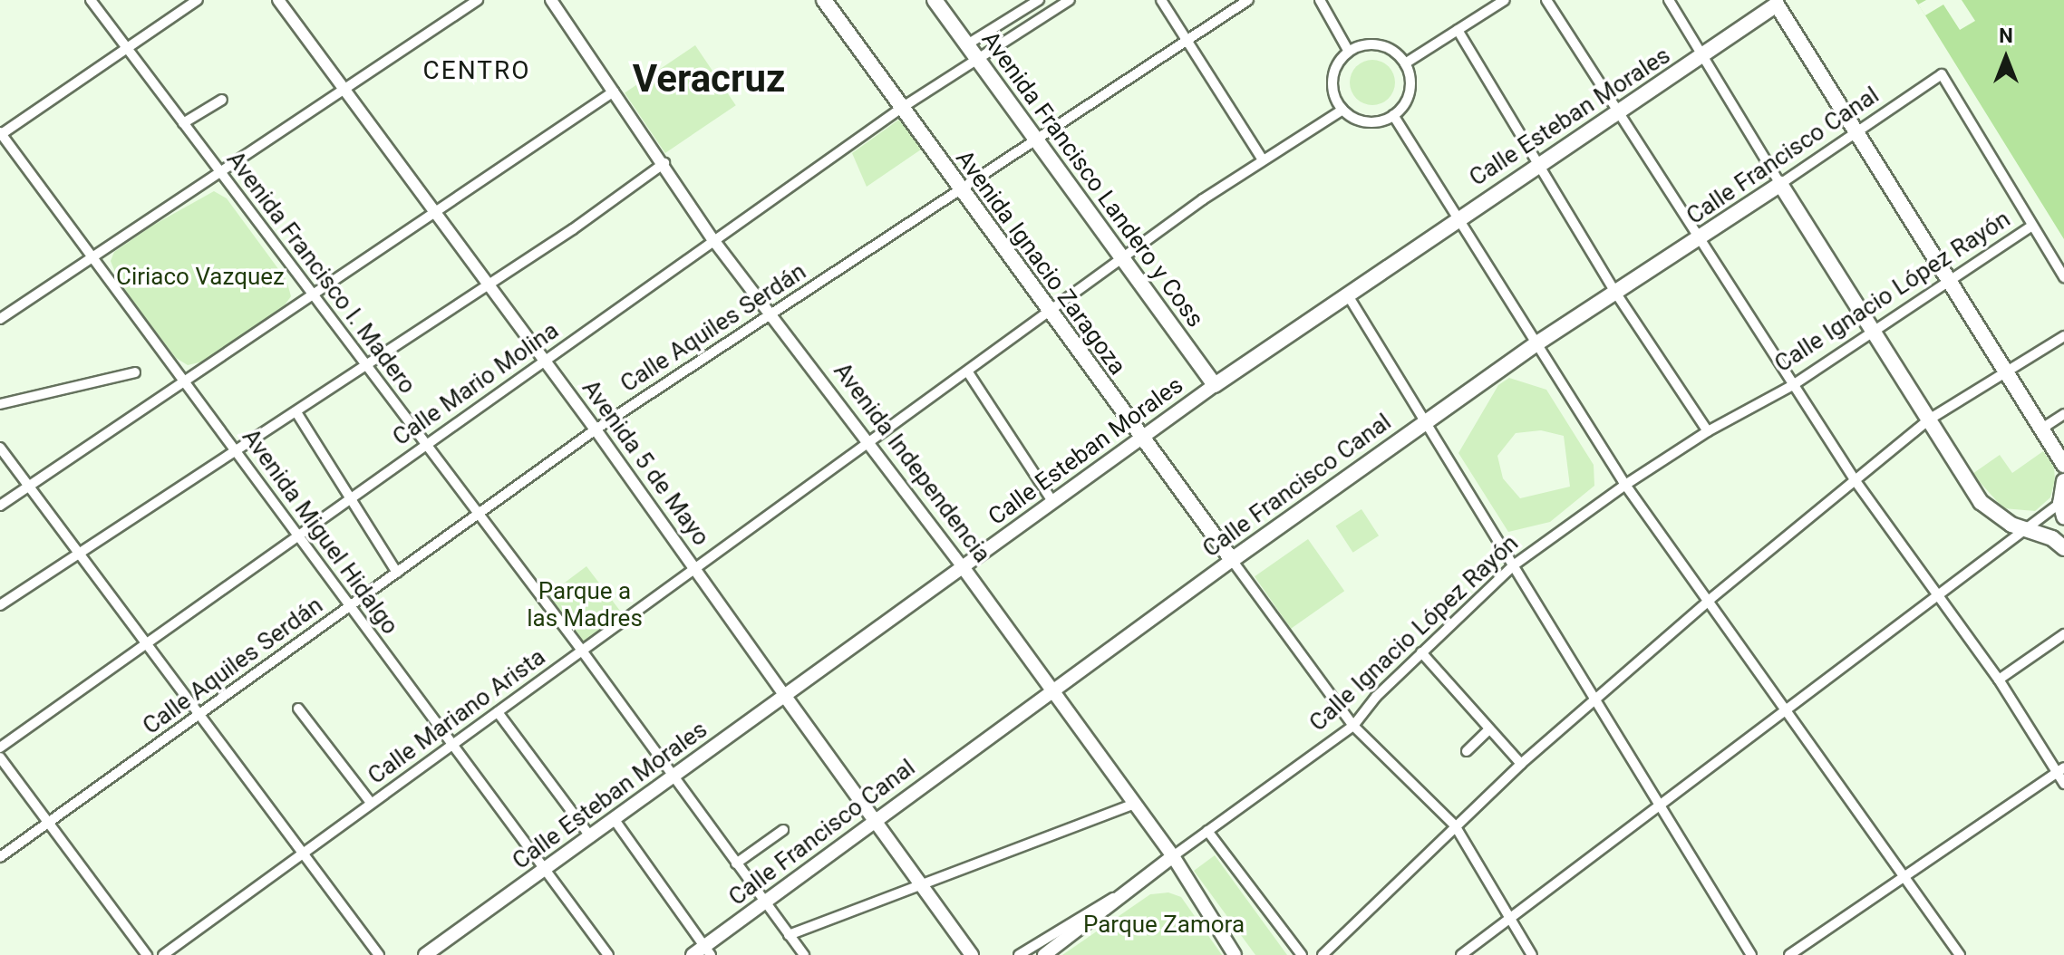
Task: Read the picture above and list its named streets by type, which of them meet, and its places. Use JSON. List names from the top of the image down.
{
  "streets": {
    "main road": [
      "Calle Esteban Morales",
      "Calle Francisco Canal",
      "Avenida Francisco Landero y Coss",
      "Avenida Ignacio Zaragoza",
      "Calle Ignacio López Rayón",
      "Avenida 5 de Mayo",
      "Avenida Independencia"
    ],
    "street": [
      "Avenida Francisco I. Madero",
      "Calle Aquiles Serdán",
      "Calle Mario Molina",
      "Avenida Miguel Hidalgo",
      "Calle Mariano Arista"
    ]
  },
  "crossings": [
    ["Calle Esteban Morales", "Avenida Francisco Landero y Coss"],
    ["Calle Esteban Morales", "Avenida Ignacio Zaragoza"],
    ["Calle Esteban Morales", "Avenida Francisco I. Madero"],
    ["Calle Esteban Morales", "Avenida 5 de Mayo"],
    ["Calle Esteban Morales", "Avenida Independencia"],
    ["Calle Esteban Morales", "Avenida Miguel Hidalgo"],
    ["Calle Francisco Canal", "Avenida Ignacio Zaragoza"],
    ["Calle Francisco Canal", "Avenida Francisco I. Madero"],
    ["Calle Francisco Canal", "Calle Ignacio López Rayón"],
    ["Calle Francisco Canal", "Avenida 5 de Mayo"],
    ["Calle Francisco Canal", "Avenida Independencia"],
    ["Avenida Francisco Landero y Coss", "Calle Aquiles Serdán"],
    ["Avenida Francisco Landero y Coss", "Calle Mario Molina"],
    ["Avenida Francisco Landero y Coss", "Calle Mariano Arista"],
    ["Avenida Ignacio Zaragoza", "Calle Ignacio López Rayón"],
    ["Avenida Ignacio Zaragoza", "Calle Aquiles Serdán"],
    ["Avenida Ignacio Zaragoza", "Calle Mario Molina"],
    ["Avenida Ignacio Zaragoza", "Calle Mariano Arista"],
    ["Avenida Francisco I. Madero", "Calle Aquiles Serdán"],
    ["Avenida Francisco I. Madero", "Calle Mario Molina"],
    ["Avenida Francisco I. Madero", "Calle Mariano Arista"],
    ["Calle Ignacio López Rayón", "Avenida Independencia"],
    ["Calle Aquiles Serdán", "Avenida 5 de Mayo"],
    ["Calle Aquiles Serdán", "Avenida Independencia"],
    ["Calle Aquiles Serdán", "Avenida Miguel Hidalgo"],
    ["Calle Mario Molina", "Avenida 5 de Mayo"],
    ["Calle Mario Molina", "Avenida Independencia"],
    ["Calle Mario Molina", "Avenida Miguel Hidalgo"],
    ["Avenida 5 de Mayo", "Calle Mariano Arista"],
    ["Avenida Independencia", "Calle Mariano Arista"],
    ["Avenida Miguel Hidalgo", "Calle Mariano Arista"]
  ],
  "districts": ["CENTRO", "Veracruz"],
  "parks": ["Ciriaco Vazquez", "Parque a las Madres", "Parque Zamora"],
  "north": "top"
}
